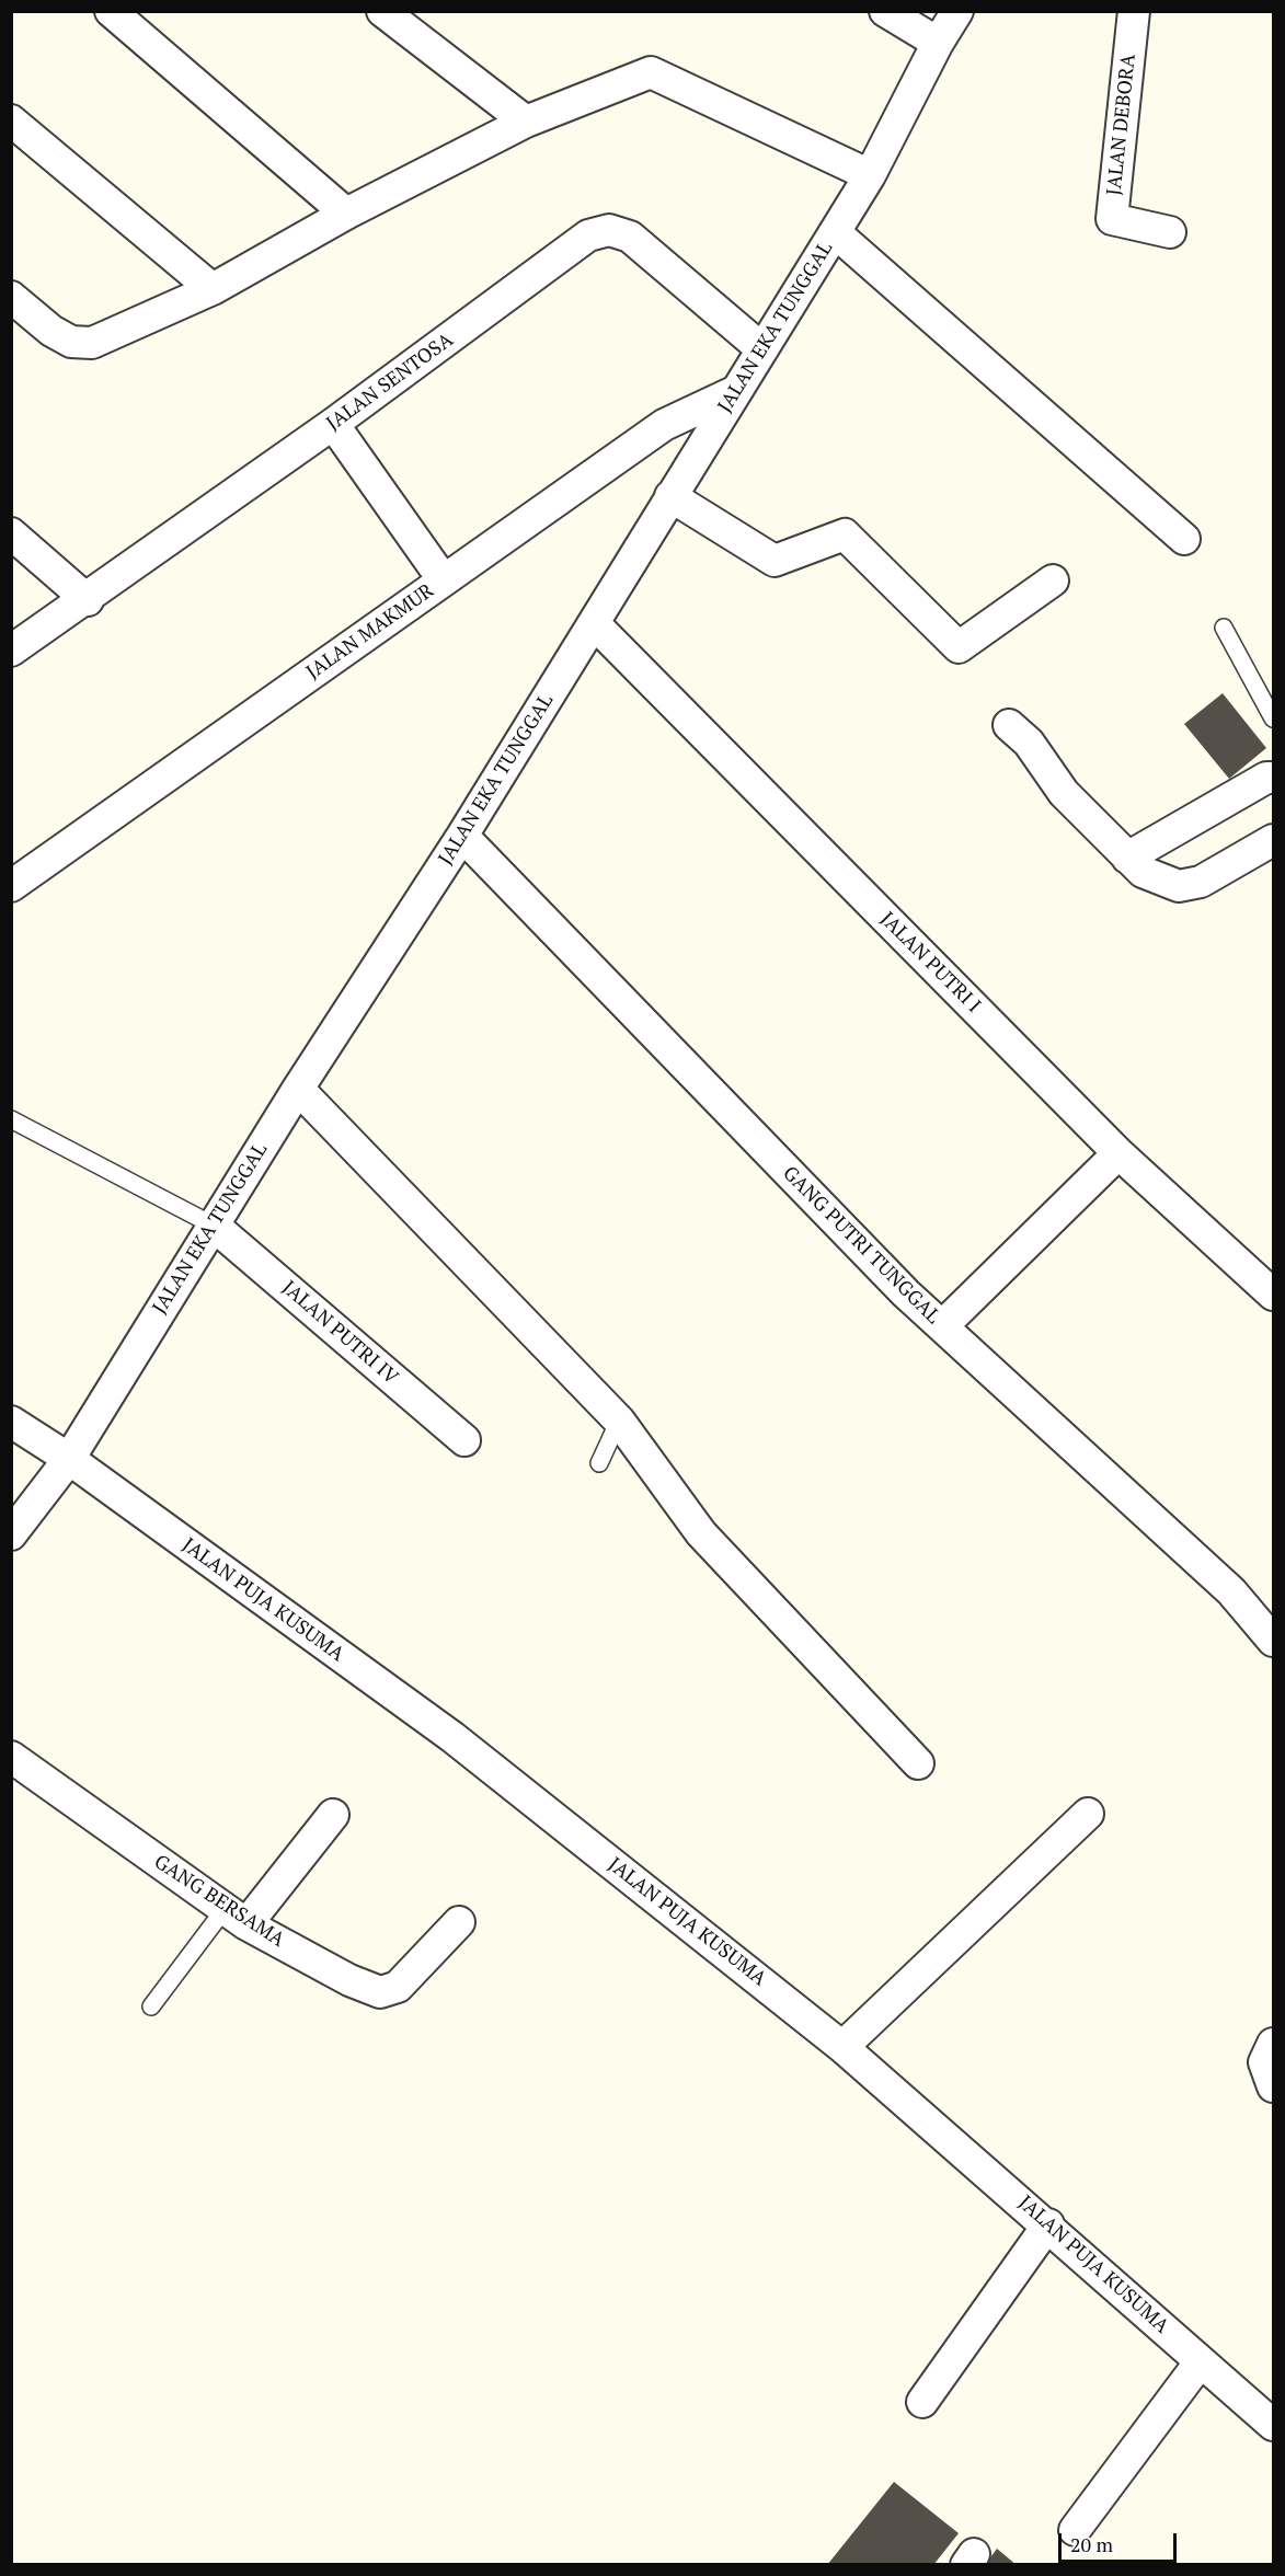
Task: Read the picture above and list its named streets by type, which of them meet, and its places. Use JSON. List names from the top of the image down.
{
  "streets": {
    "street": [
      "JALAN DEBORA",
      "JALAN EKA TUNGGAL",
      "JALAN SENTOSA",
      "JALAN MAKMUR",
      "JALAN PUTRI I",
      "GANG PUTRI TUNGGAL",
      "JALAN PUTRI IV",
      "JALAN PUJA KUSUMA",
      "GANG BERSAMA"
    ]
  },
  "crossings": [
    ["JALAN EKA TUNGGAL", "JALAN SENTOSA"],
    ["JALAN EKA TUNGGAL", "JALAN MAKMUR"],
    ["JALAN EKA TUNGGAL", "JALAN PUTRI I"],
    ["JALAN EKA TUNGGAL", "GANG PUTRI TUNGGAL"],
    ["JALAN EKA TUNGGAL", "JALAN PUTRI IV"],
    ["JALAN EKA TUNGGAL", "JALAN PUJA KUSUMA"]
  ],
  "scale_bar": "20 m"
}
